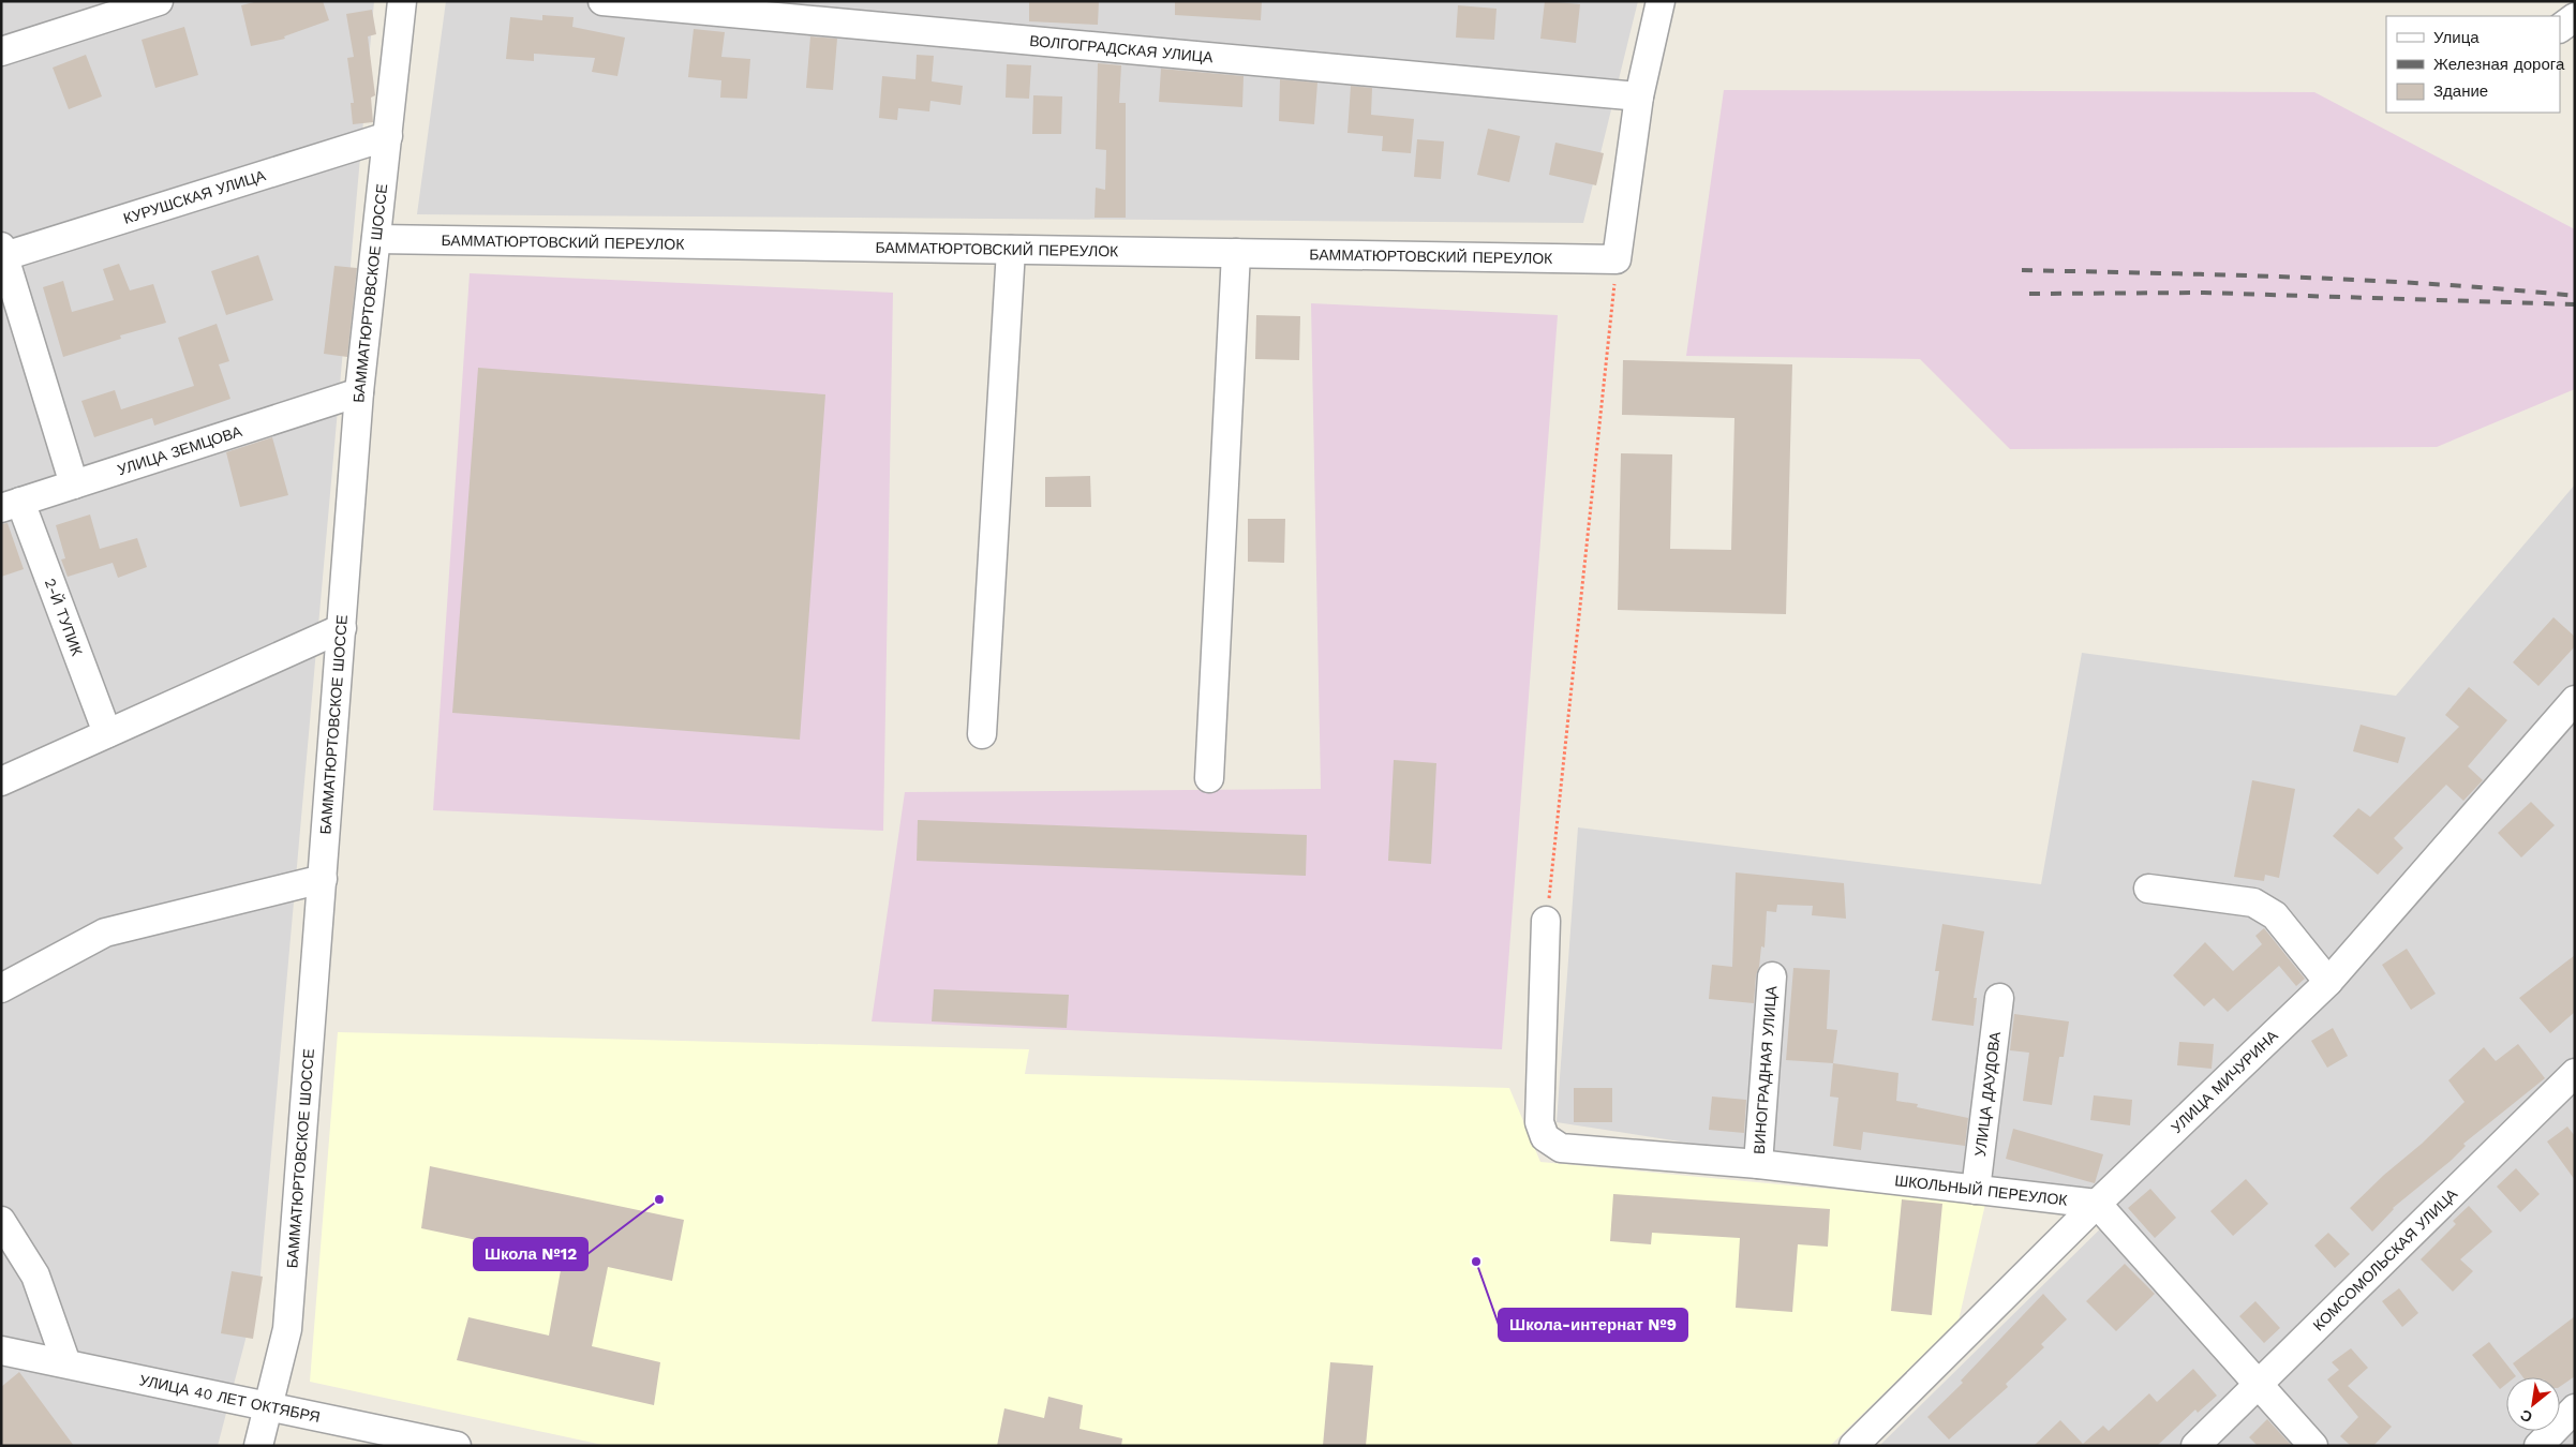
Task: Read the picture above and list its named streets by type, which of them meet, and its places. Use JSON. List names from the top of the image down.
{
  "streets": {
    "street": [
      "ВОЛГОГРАДСКАЯ УЛИЦА",
      "КУРУШСКАЯ УЛИЦА",
      "БАММАТЮРТОВСКИЙ ПЕРЕУЛОК",
      "БАММАТЮРТОВСКОЕ ШОССЕ",
      "УЛИЦА ЗЕМЦОВА",
      "2-Й ТУПИК",
      "ВИНОГРАДНАЯ УЛИЦА",
      "УЛИЦА МИЧУРИНА",
      "УЛИЦА ДАУДОВА",
      "ШКОЛЬНЫЙ ПЕРЕУЛОК",
      "КОМСОМОЛЬСКАЯ УЛИЦА",
      "УЛИЦА 40 ЛЕТ ОКТЯБРЯ"
    ]
  },
  "crossings": [
    ["КУРУШСКАЯ УЛИЦА", "БАММАТЮРТОВСКОЕ ШОССЕ"],
    ["БАММАТЮРТОВСКИЙ ПЕРЕУЛОК", "БАММАТЮРТОВСКОЕ ШОССЕ"],
    ["БАММАТЮРТОВСКОЕ ШОССЕ", "УЛИЦА ЗЕМЦОВА"],
    ["БАММАТЮРТОВСКОЕ ШОССЕ", "УЛИЦА 40 ЛЕТ ОКТЯБРЯ"],
    ["УЛИЦА ЗЕМЦОВА", "2-Й ТУПИК"],
    ["ВИНОГРАДНАЯ УЛИЦА", "ШКОЛЬНЫЙ ПЕРЕУЛОК"],
    ["УЛИЦА МИЧУРИНА", "ШКОЛЬНЫЙ ПЕРЕУЛОК"],
    ["УЛИЦА ДАУДОВА", "ШКОЛЬНЫЙ ПЕРЕУЛОК"]
  ],
  "places": ["Школа №12", "Школа-интернат №9"],
  "legend": ["Улица", "Железная дорога", "Здание"],
  "north": "bottom left"
}
